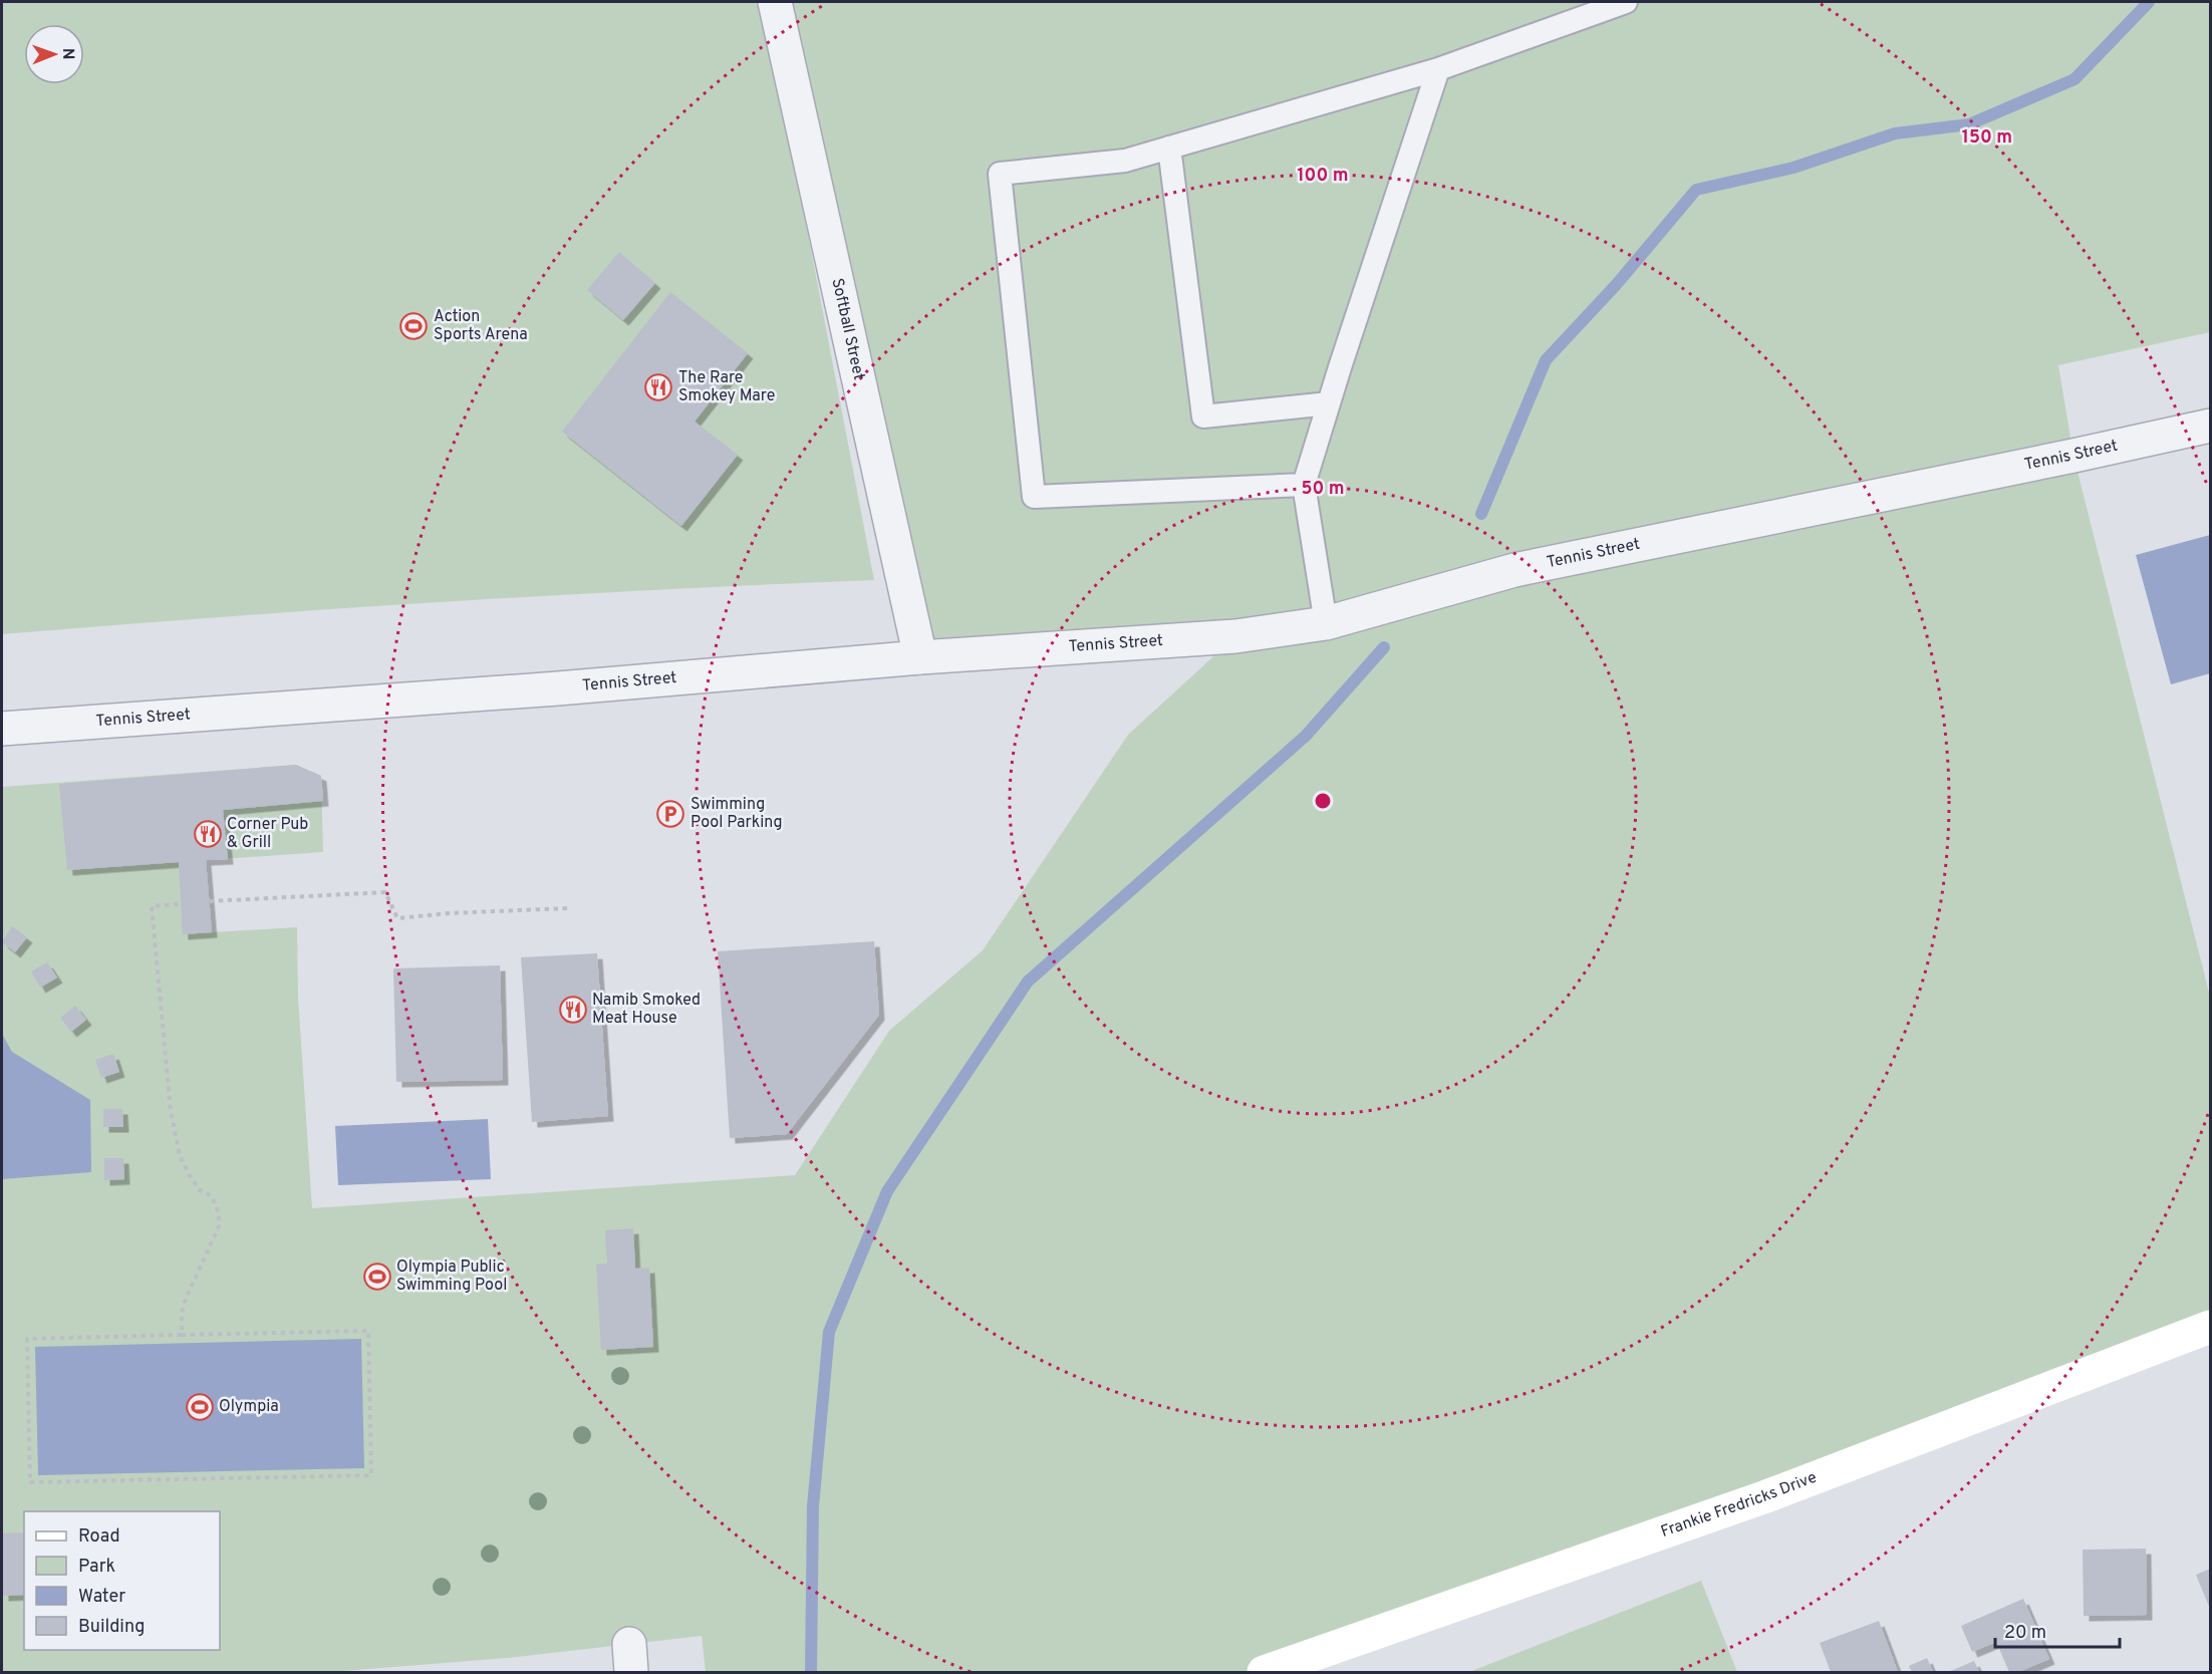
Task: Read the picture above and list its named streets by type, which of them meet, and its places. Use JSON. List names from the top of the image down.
{
  "streets": {
    "street": ["Softball Street", "Tennis Street", "Frankie Fredricks Drive"]
  },
  "crossings": [
    ["Softball Street", "Tennis Street"]
  ],
  "places": {
    "sports": ["Action Sports Arena", "Olympia Public Swimming Pool", "Olympia"],
    "restaurant": ["The Rare Smokey Mare", "Corner Pub & Grill", "Namib Smoked Meat House"],
    "parking": ["Swimming Pool Parking"]
  },
  "legend": [
    "Road",
    "Park",
    "Water",
    "Building"
  ],
  "scale_bar": "20 m",
  "north": "right",
  "rings": ["150 m", "100 m", "50 m"]
}
